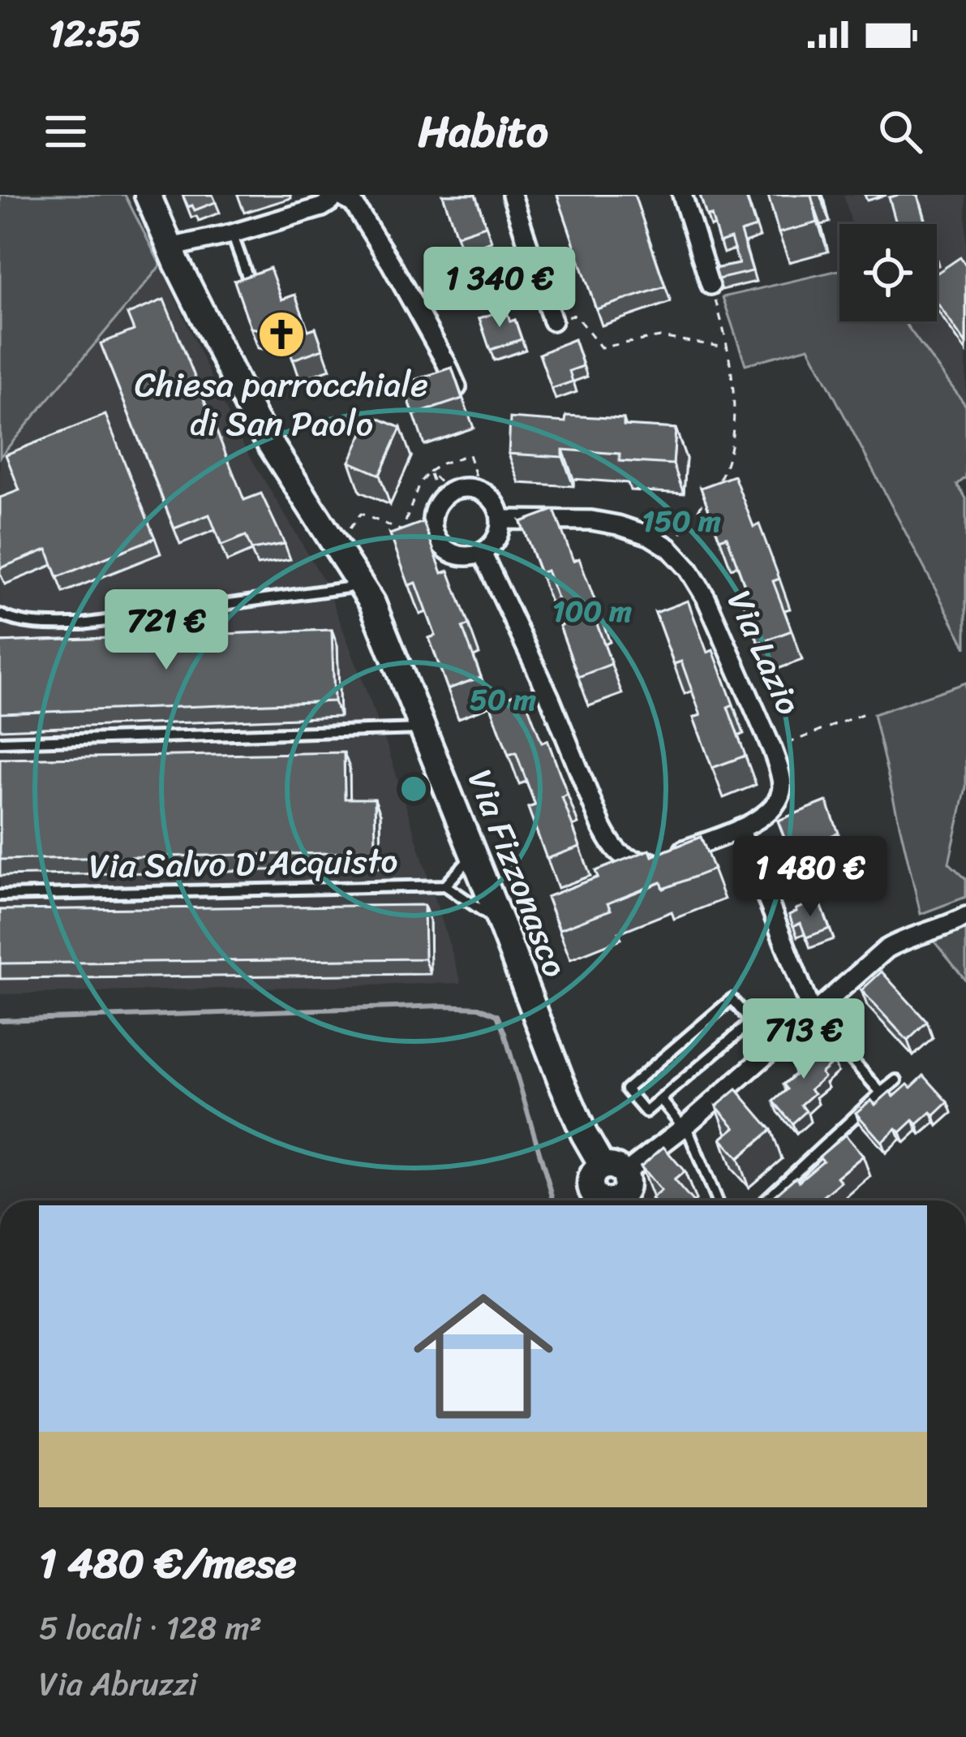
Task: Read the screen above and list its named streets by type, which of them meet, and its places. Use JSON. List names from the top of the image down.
{
  "streets": {
    "main road": ["Via Fizzonasco"],
    "street": ["Via Lazio"],
    "lane": ["Via Salvo D'Acquisto"]
  },
  "crossings": [
    ["Via Salvo D'Acquisto", "Via Fizzonasco"]
  ],
  "places": {
    "church": ["Chiesa parrocchiale di San Paolo"]
  },
  "page": {
    "status": "12:55",
    "header": "Habito",
    "price": [
      "1 340 €",
      "721 €",
      "1 480 €",
      "713 €"
    ],
    "list": [
      {
        "name": "1 480 €/mese",
        "note": "5 locali · 128 m² · Via Abruzzi"
      }
    ]
  },
  "rings": ["150 m", "100 m", "50 m"]
}
